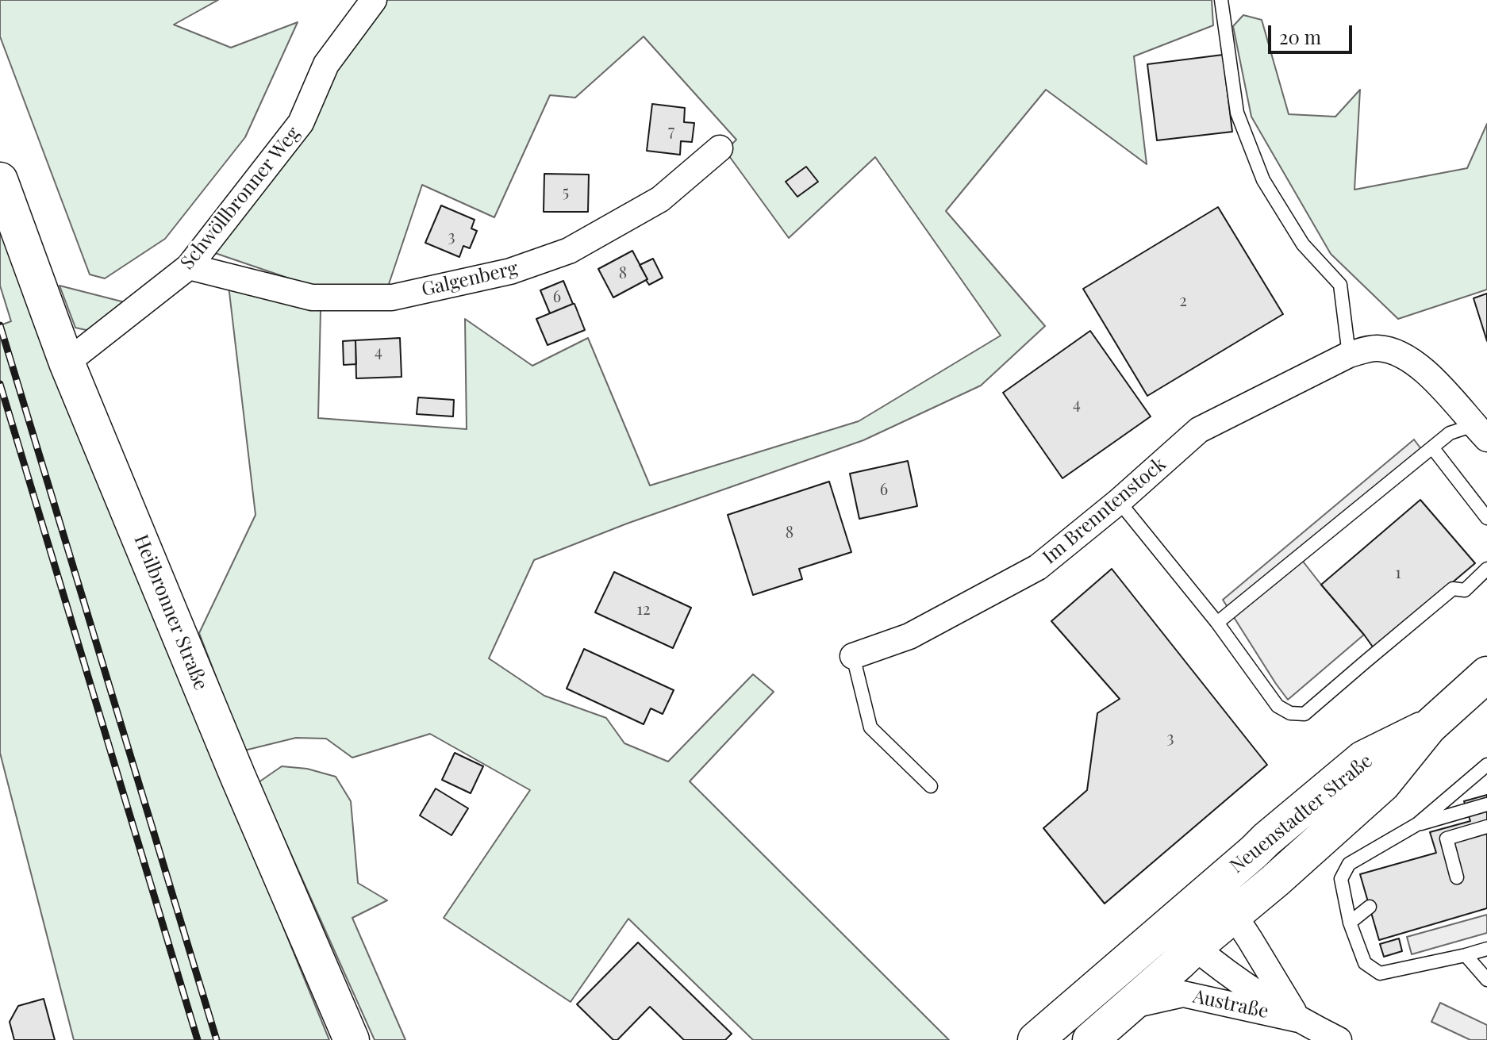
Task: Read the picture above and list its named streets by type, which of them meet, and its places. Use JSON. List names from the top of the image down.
{
  "streets": {
    "main road": ["Heilbronner Straße", "Neuenstadter Straße"],
    "street": [
      "Schwöllbronner Weg",
      "Galgenberg",
      "Im Brenntenstock",
      "Austraße"
    ]
  },
  "crossings": [
    ["Schwöllbronner Weg", "Galgenberg"],
    ["Schwöllbronner Weg", "Heilbronner Straße"],
    ["Neuenstadter Straße", "Austraße"]
  ],
  "house_numbers": [
    "7",
    "5",
    "3",
    "8",
    "6",
    "2",
    "4",
    "4",
    "6",
    "8",
    "1",
    "12",
    "3"
  ],
  "scale_bar": "20 m"
}
